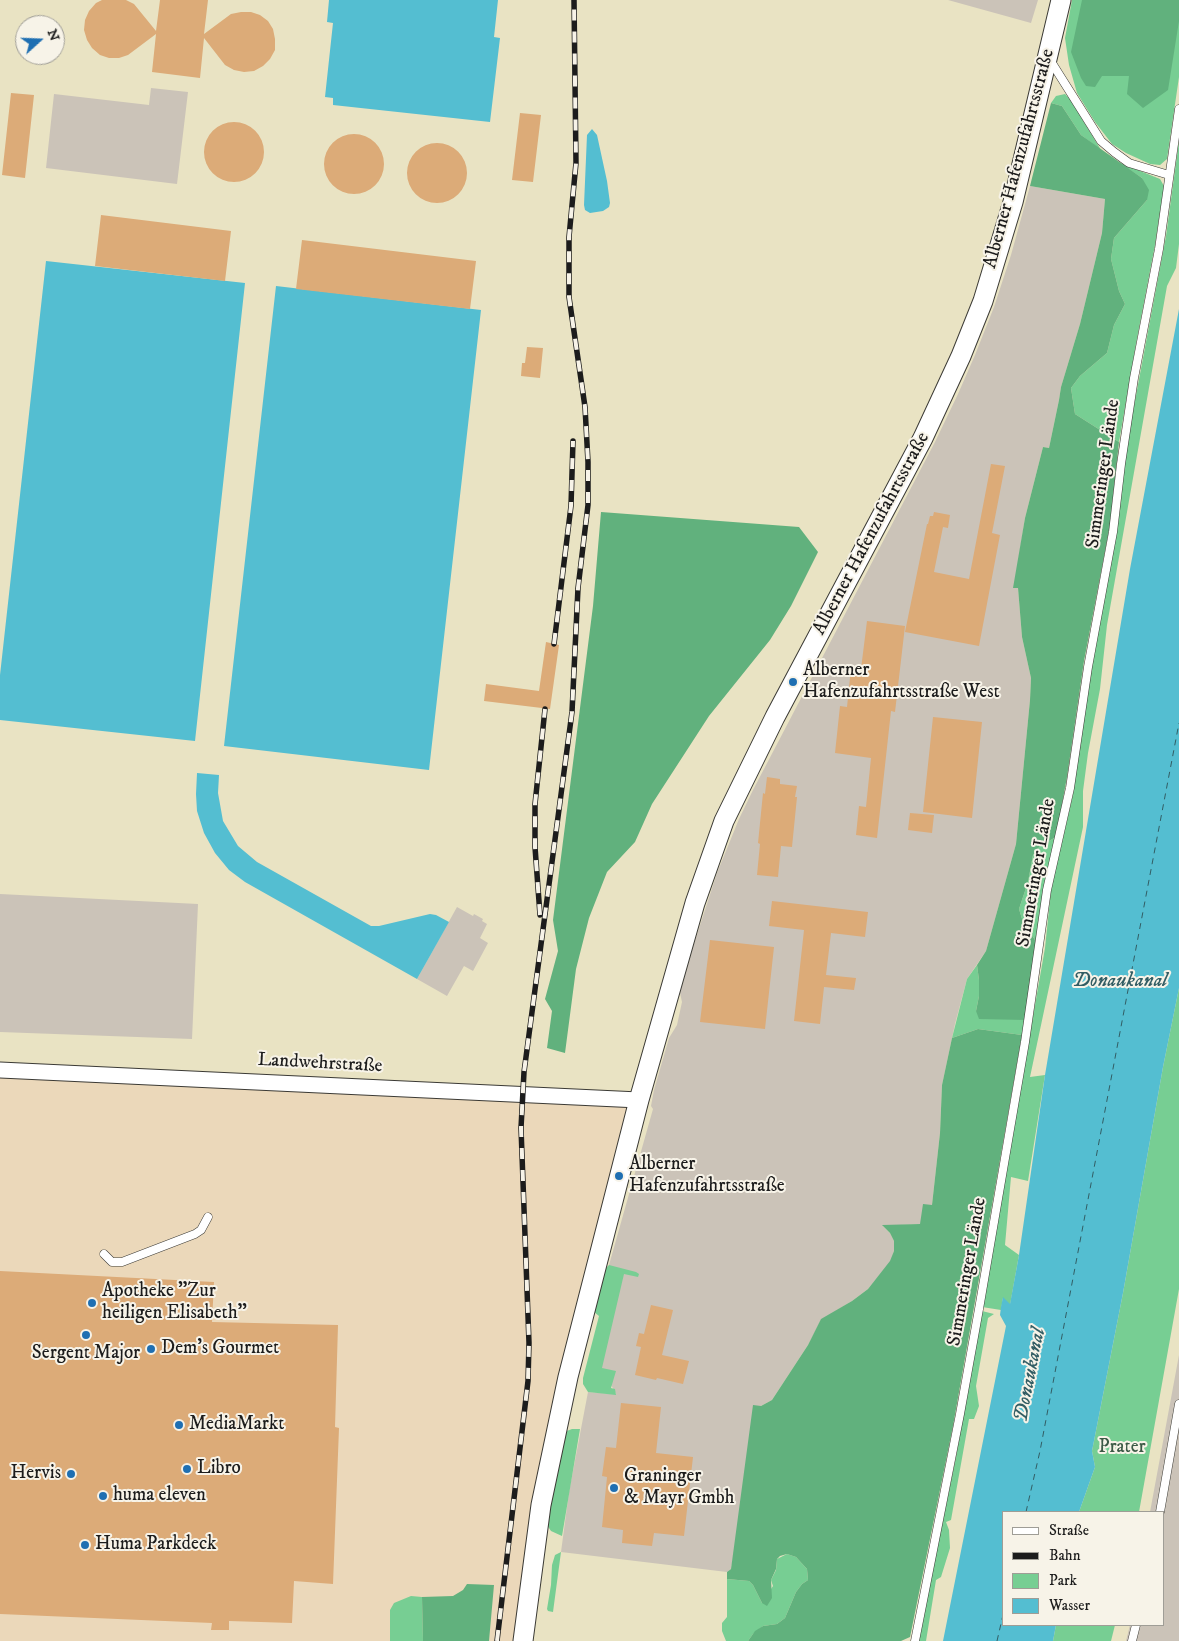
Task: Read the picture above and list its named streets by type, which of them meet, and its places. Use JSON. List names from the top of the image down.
{
  "streets": {
    "street": ["Alberner Hafenzufahrtsstraße", "Landwehrstraße"],
    "lane": ["Simmeringer Lände"]
  },
  "crossings": [
    ["Alberner Hafenzufahrtsstraße", "Landwehrstraße"]
  ],
  "water": ["Donaukanal"],
  "parks": ["Prater"],
  "places": [
    "Alberner Hafenzufahrtsstraße West",
    "Alberner Hafenzufahrtsstraße",
    "Apotheke \"Zur heiligen Elisabeth\"",
    "Sergent Major",
    "Dem's Gourmet",
    "MediaMarkt",
    "Libro",
    "Hervis",
    "Graninger & Mayr Gmbh",
    "huma eleven",
    "Huma Parkdeck"
  ],
  "legend": [
    "Straße",
    "Bahn",
    "Park",
    "Wasser"
  ],
  "north": "right"
}
